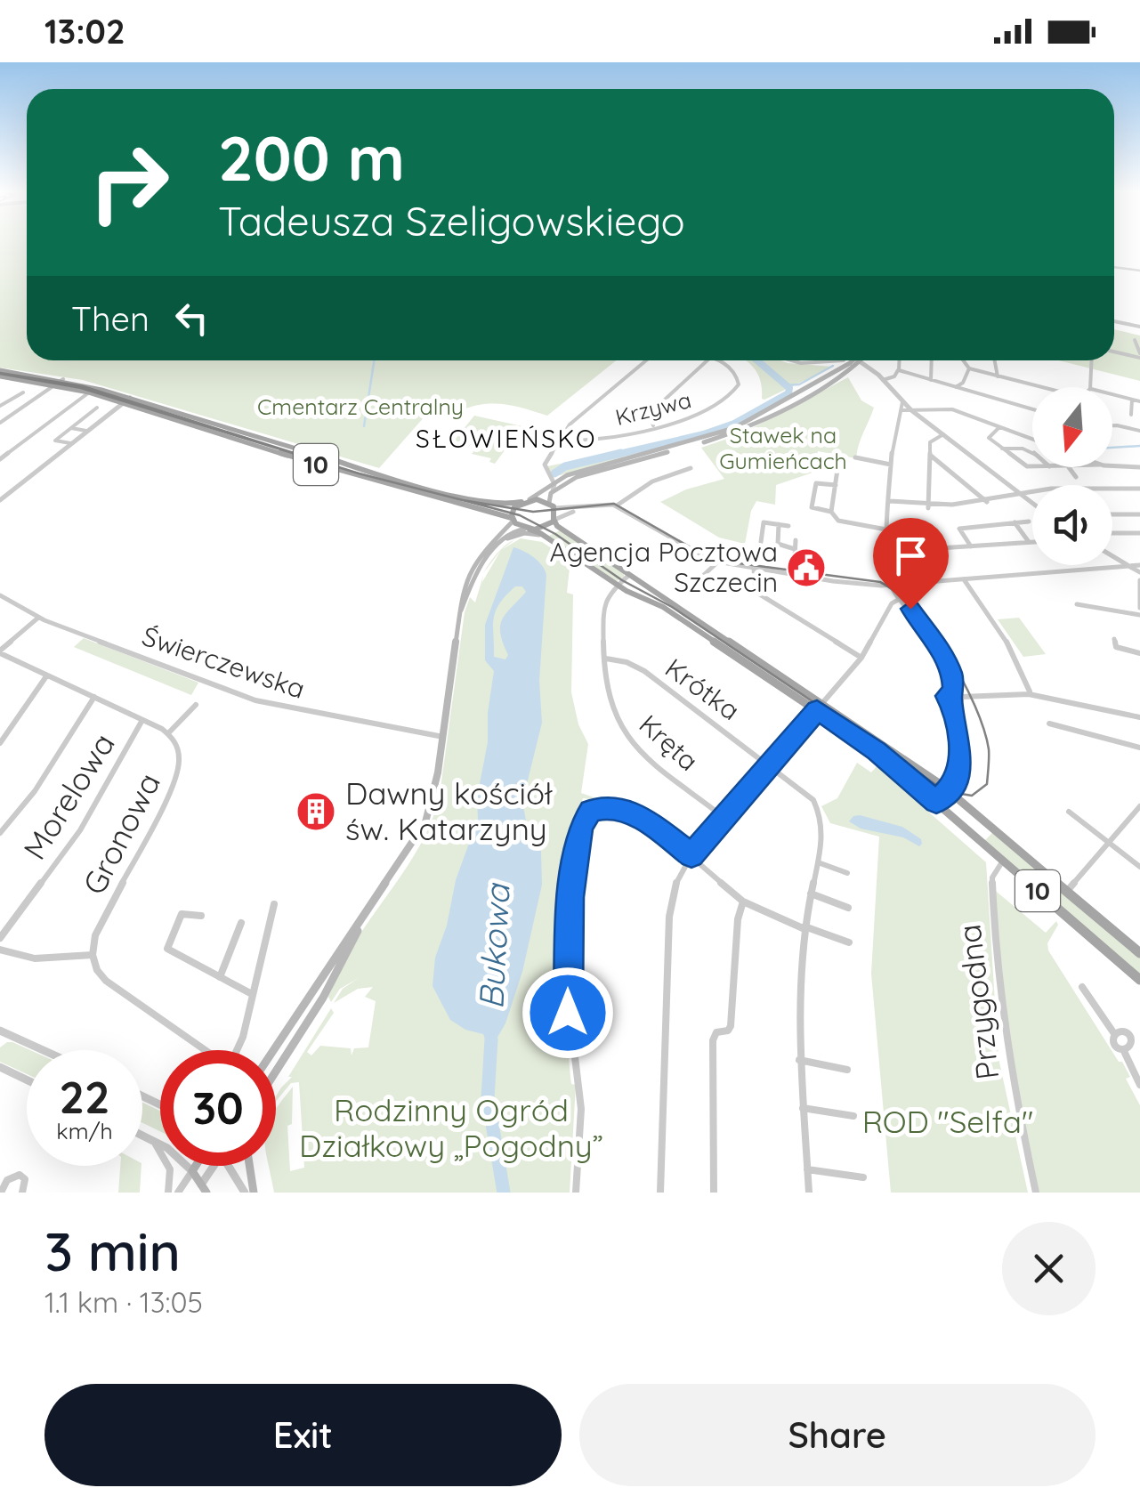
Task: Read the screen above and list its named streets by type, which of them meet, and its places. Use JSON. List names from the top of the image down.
{
  "streets": {
    "main road": ["10"],
    "street": [
      "Krzywa",
      "Świerczewska",
      "Krótka",
      "Kręta",
      "Morelowa",
      "Gronowa",
      "Przygodna"
    ]
  },
  "crossings": [
    ["10", "Kręta"],
    ["10", "Przygodna"],
    ["Krótka", "Kręta"]
  ],
  "districts": ["SŁOWIEŃSKO"],
  "water": ["Bukowa"],
  "parks": [
    "Cmentarz Centralny",
    "Stawek na Gumieńcach",
    "Rodzinny Ogród Działkowy „Pogodny”",
    "ROD \"Selfa\""
  ],
  "places": {
    "public building": ["Agencja Pocztowa Szczecin"],
    "building": ["Dawny kościół św. Katarzyny"]
  },
  "north": "bottom",
  "page": {
    "status": "13:02",
    "turn": ["200 m", "Tadeusza Szeligowskiego"],
    "then": "Then",
    "speed": "22 km/h",
    "limit": "30",
    "heading": ["3 min", "1.1 km · 13:05"],
    "buttons": ["Exit", "Share"]
  }
}
